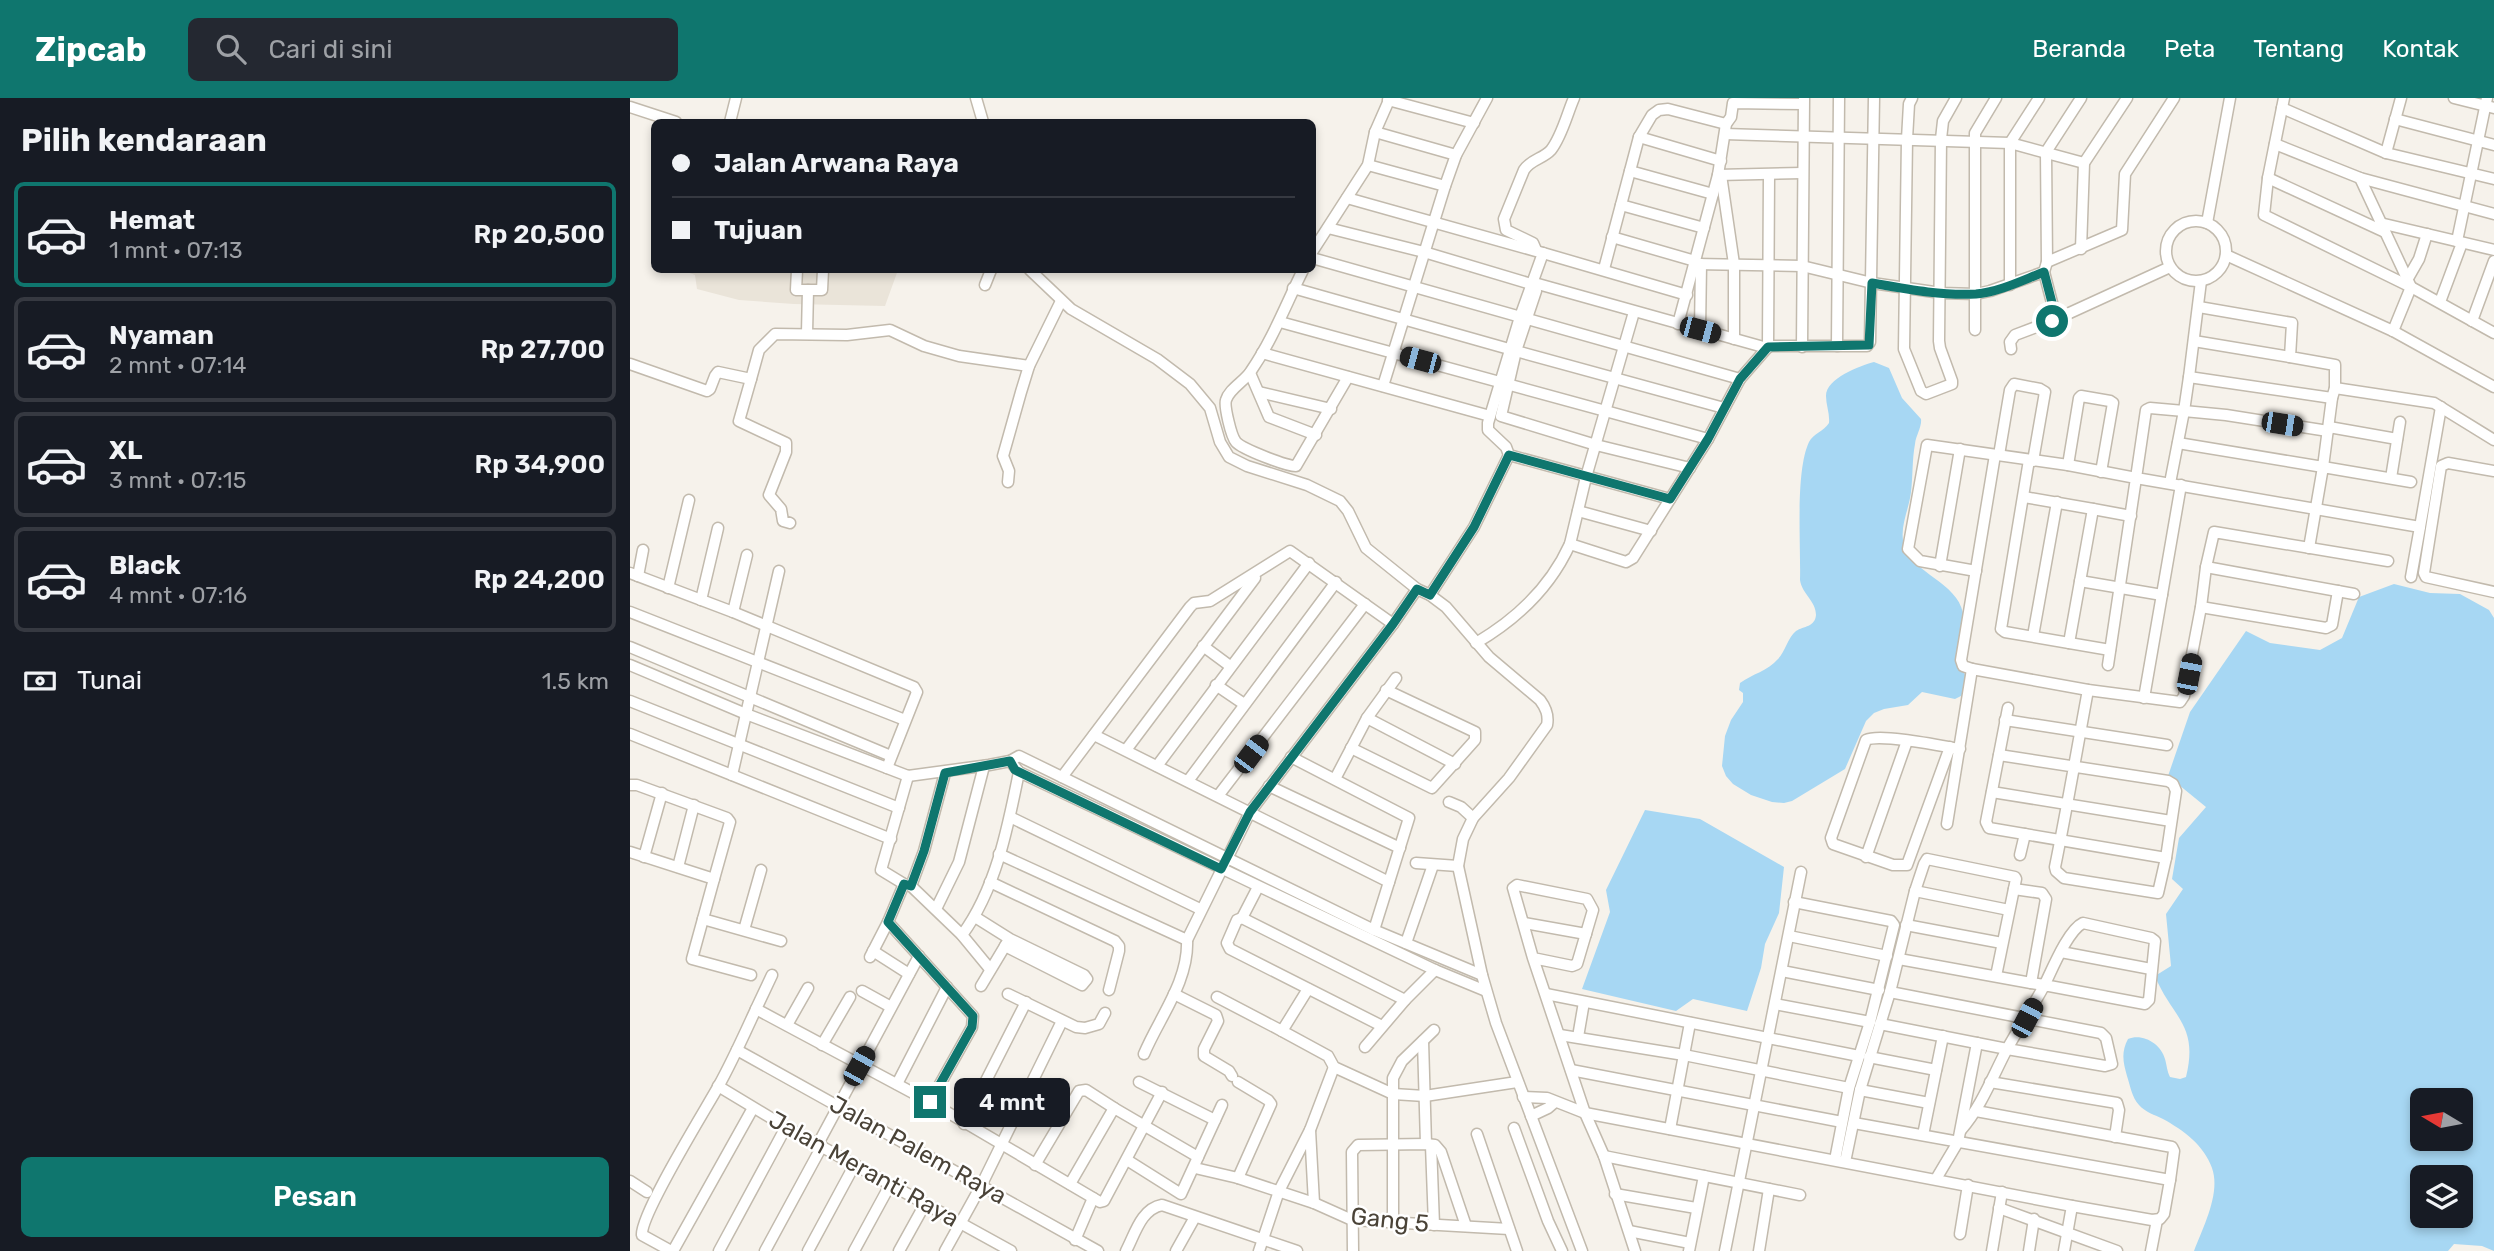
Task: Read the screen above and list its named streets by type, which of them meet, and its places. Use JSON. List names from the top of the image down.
{
  "streets": {
    "street": ["Jalan Palem Raya", "Jalan Meranti Raya", "Gang 5"]
  },
  "north": "left",
  "page": {
    "header": "Zipcab",
    "search": "Cari di sini",
    "nav": [
      "Beranda",
      "Peta",
      "Tentang",
      "Kontak"
    ],
    "heading": "Pilih kendaraan",
    "banner": ["Jalan Arwana Raya", "Tujuan"],
    "list": [
      {
        "name": "Hemat",
        "note": "1 mnt · 07:13",
        "value": "Rp 20,500"
      },
      {
        "name": "Nyaman",
        "note": "2 mnt · 07:14",
        "value": "Rp 27,700"
      },
      {
        "name": "XL",
        "note": "3 mnt · 07:15",
        "value": "Rp 34,900"
      },
      {
        "name": "Black",
        "note": "4 mnt · 07:16",
        "value": "Rp 24,200"
      }
    ],
    "pay": ["Tunai", "1.5 km"],
    "bubble": "4 mnt",
    "buttons": "Pesan"
  }
}
